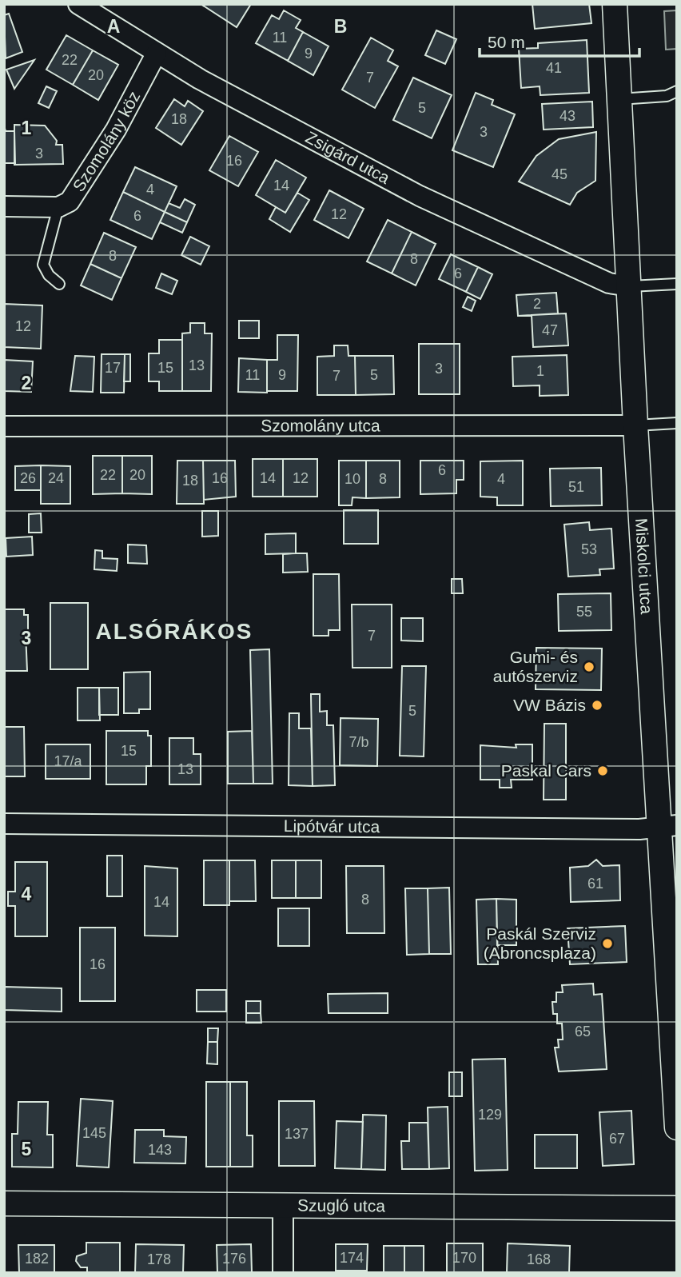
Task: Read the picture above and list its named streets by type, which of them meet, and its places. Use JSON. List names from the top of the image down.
{
  "streets": {
    "street": [
      "Szomolány köz",
      "Zsigárd utca",
      "Szomolány utca",
      "Miskolci utca",
      "Lipótvár utca",
      "Szugló utca"
    ]
  },
  "crossings": [
    ["Szomolány köz", "Zsigárd utca"],
    ["Zsigárd utca", "Miskolci utca"],
    ["Szomolány utca", "Miskolci utca"],
    ["Miskolci utca", "Lipótvár utca"]
  ],
  "districts": ["ALSÓRÁKOS"],
  "places": [
    "Gumi- és autószerviz",
    "VW Bázis",
    "Paskal Cars",
    "Paskál Szerviz (Abroncsplaza)"
  ],
  "house_numbers": [
    "11",
    "9",
    "22",
    "41",
    "20",
    "7",
    "5",
    "43",
    "18",
    "3",
    "3",
    "16",
    "45",
    "14",
    "4",
    "12",
    "6",
    "8",
    "8",
    "6",
    "2",
    "12",
    "47",
    "13",
    "17",
    "15",
    "3",
    "1",
    "11",
    "9",
    "5",
    "7",
    "6",
    "22",
    "20",
    "26",
    "24",
    "16",
    "14",
    "12",
    "10",
    "8",
    "4",
    "18",
    "51",
    "53",
    "55",
    "7",
    "5",
    "7/b",
    "15",
    "17/a",
    "13",
    "61",
    "8",
    "14",
    "16",
    "65",
    "129",
    "145",
    "137",
    "67",
    "143",
    "174",
    "170",
    "182",
    "176",
    "178",
    "168"
  ],
  "scale_bar": "50 m",
  "grid": {
    "columns": ["A", "B"],
    "rows": [
      "1",
      "2",
      "3",
      "4",
      "5"
    ]
  }
}
